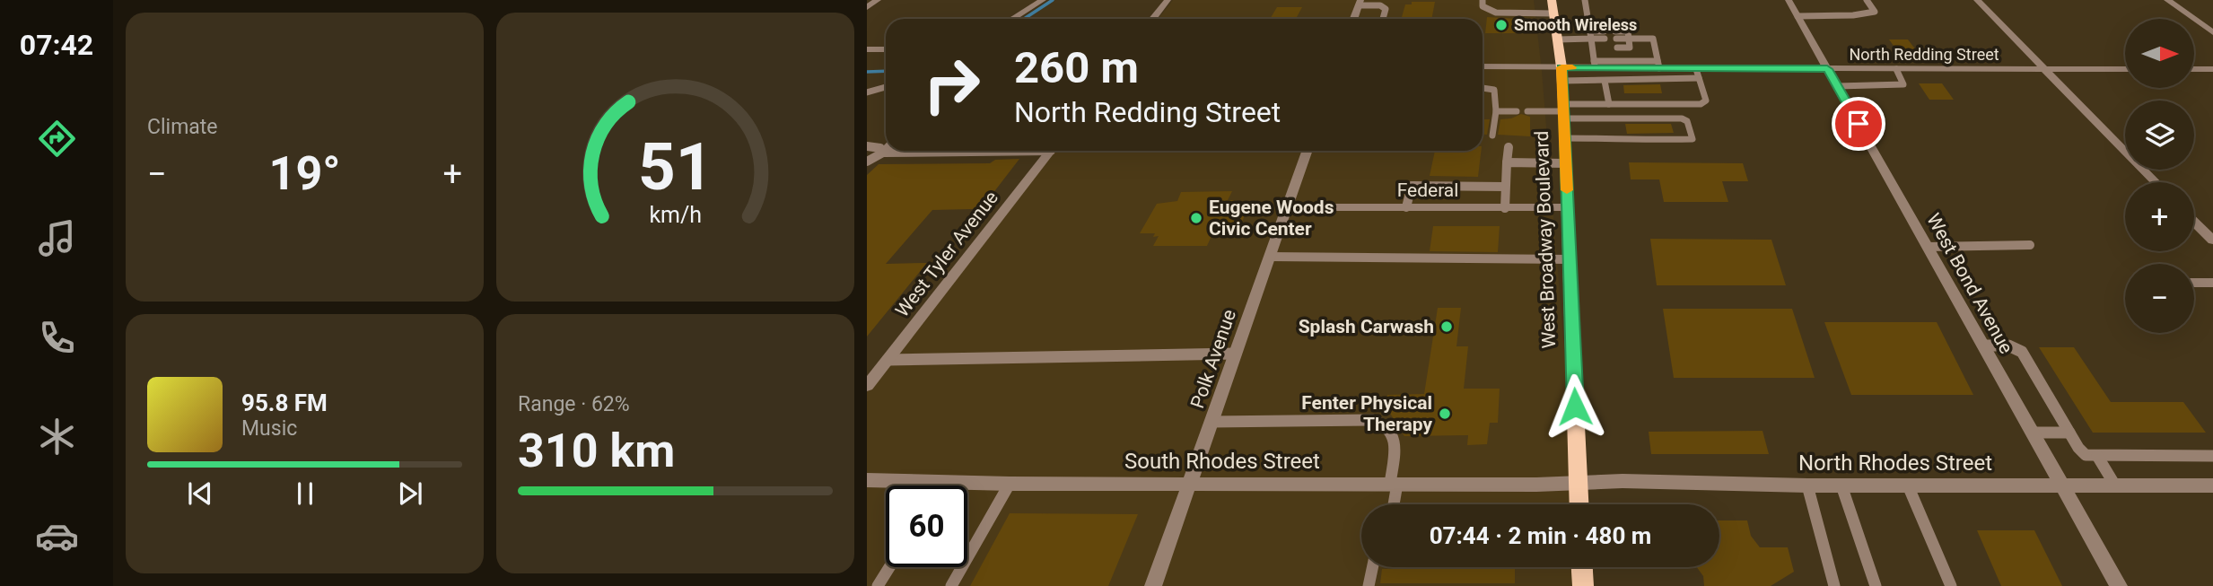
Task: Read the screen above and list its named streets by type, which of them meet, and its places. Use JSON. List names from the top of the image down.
{
  "streets": {
    "main road": ["West Broadway Boulevard"],
    "street": [
      "North Redding Street",
      "Federal",
      "West Tyler Avenue",
      "West Bond Avenue",
      "Polk Avenue",
      "South Rhodes Street",
      "North Rhodes Street"
    ]
  },
  "crossings": [
    ["North Redding Street", "West Broadway Boulevard"],
    ["North Redding Street", "West Bond Avenue"],
    ["Federal", "West Broadway Boulevard"],
    ["Federal", "Polk Avenue"],
    ["West Broadway Boulevard", "South Rhodes Street"],
    ["West Broadway Boulevard", "North Rhodes Street"],
    ["West Bond Avenue", "North Rhodes Street"],
    ["Polk Avenue", "South Rhodes Street"],
    ["South Rhodes Street", "North Rhodes Street"]
  ],
  "places": [
    "Smooth Wireless",
    "Eugene Woods Civic Center",
    "Splash Carwash",
    "Fenter Physical Therapy"
  ],
  "north": "right",
  "page": {
    "tabs": "07:42",
    "tile": [
      "Climate",
      ["Range · 62%", "310 km"]
    ],
    "map_buttons": ["+", "−"],
    "turn": ["260 m", "North Redding Street"],
    "heat": ["−", "19°", "+"],
    "song": ["95.8 FM", "Music"],
    "limit": "60",
    "trip": "07:44 · 2 min · 480 m",
    "gauge": ["51", "km/h"]
  }
}
